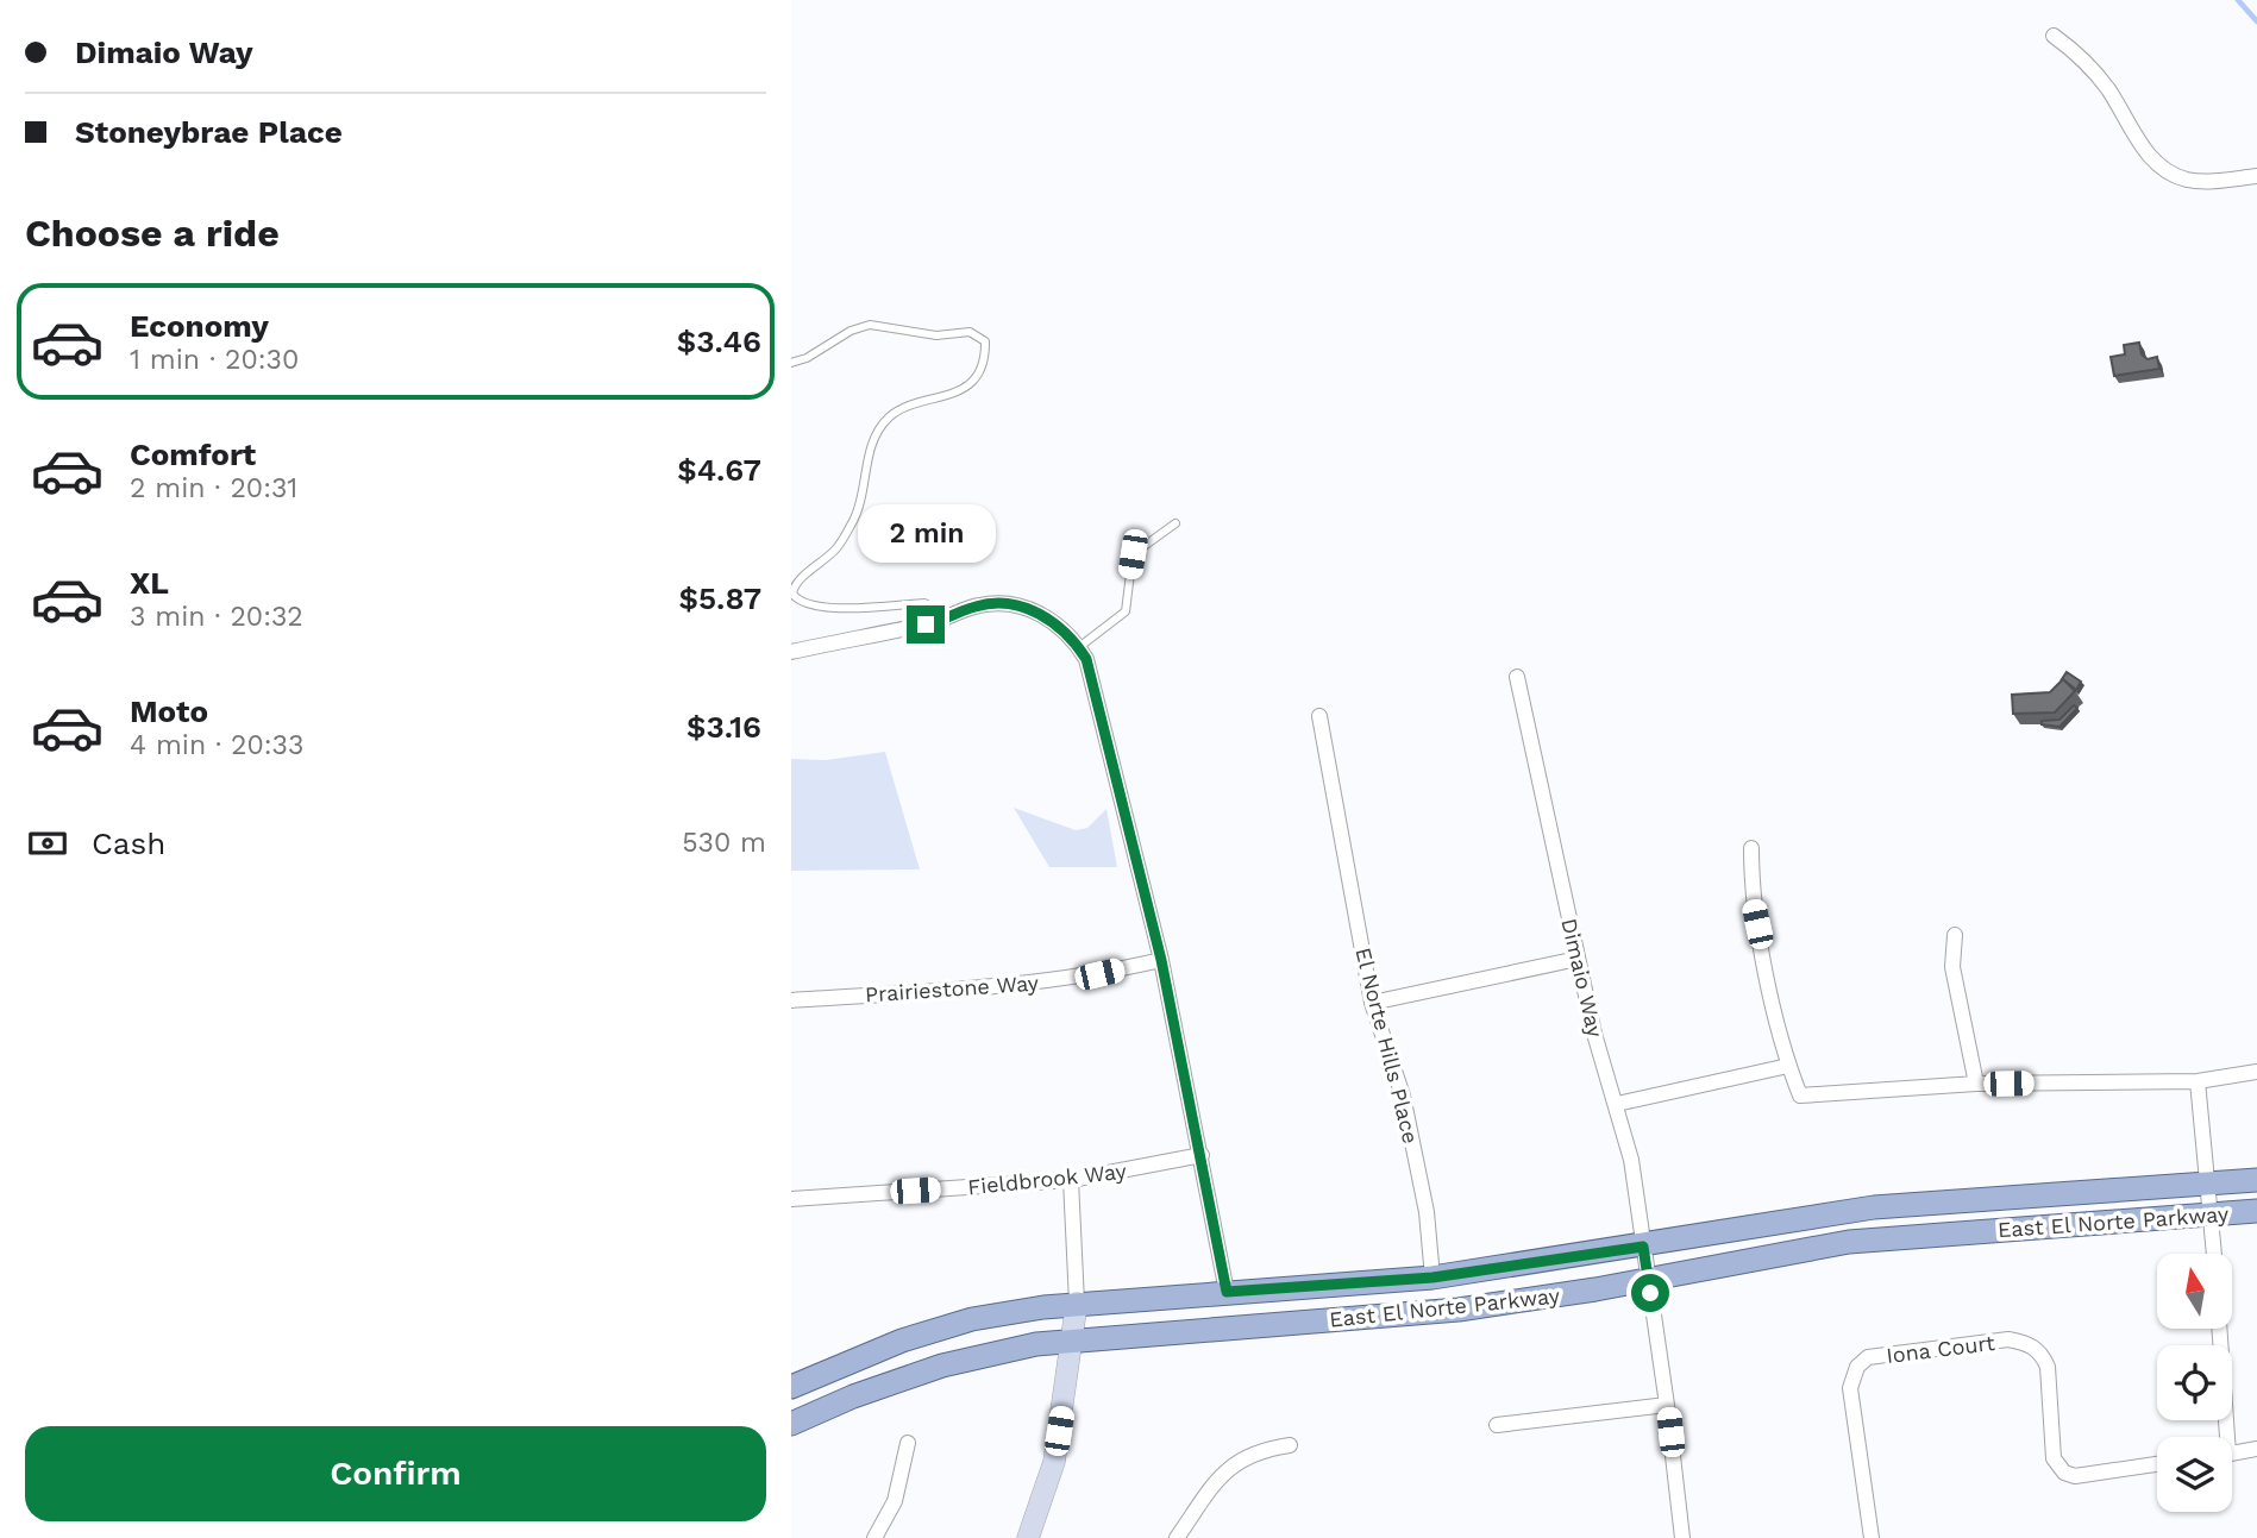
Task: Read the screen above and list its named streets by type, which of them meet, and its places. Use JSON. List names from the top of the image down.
{
  "streets": {
    "main road": ["East El Norte Parkway"],
    "street": [
      "Dimaio Way",
      "Prairiestone Way",
      "El Norte Hills Place",
      "Fieldbrook Way",
      "Iona Court"
    ]
  },
  "crossings": [
    ["Dimaio Way", "East El Norte Parkway"],
    ["El Norte Hills Place", "East El Norte Parkway"]
  ],
  "north": "top",
  "page": {
    "banner": ["Dimaio Way", "Stoneybrae Place"],
    "heading": "Choose a ride",
    "list": [
      {
        "name": "Economy",
        "note": "1 min · 20:30",
        "value": "$3.46"
      },
      {
        "name": "Comfort",
        "note": "2 min · 20:31",
        "value": "$4.67"
      },
      {
        "name": "XL",
        "note": "3 min · 20:32",
        "value": "$5.87"
      },
      {
        "name": "Moto",
        "note": "4 min · 20:33",
        "value": "$3.16"
      }
    ],
    "bubble": "2 min",
    "pay": ["Cash", "530 m"],
    "buttons": "Confirm"
  }
}
